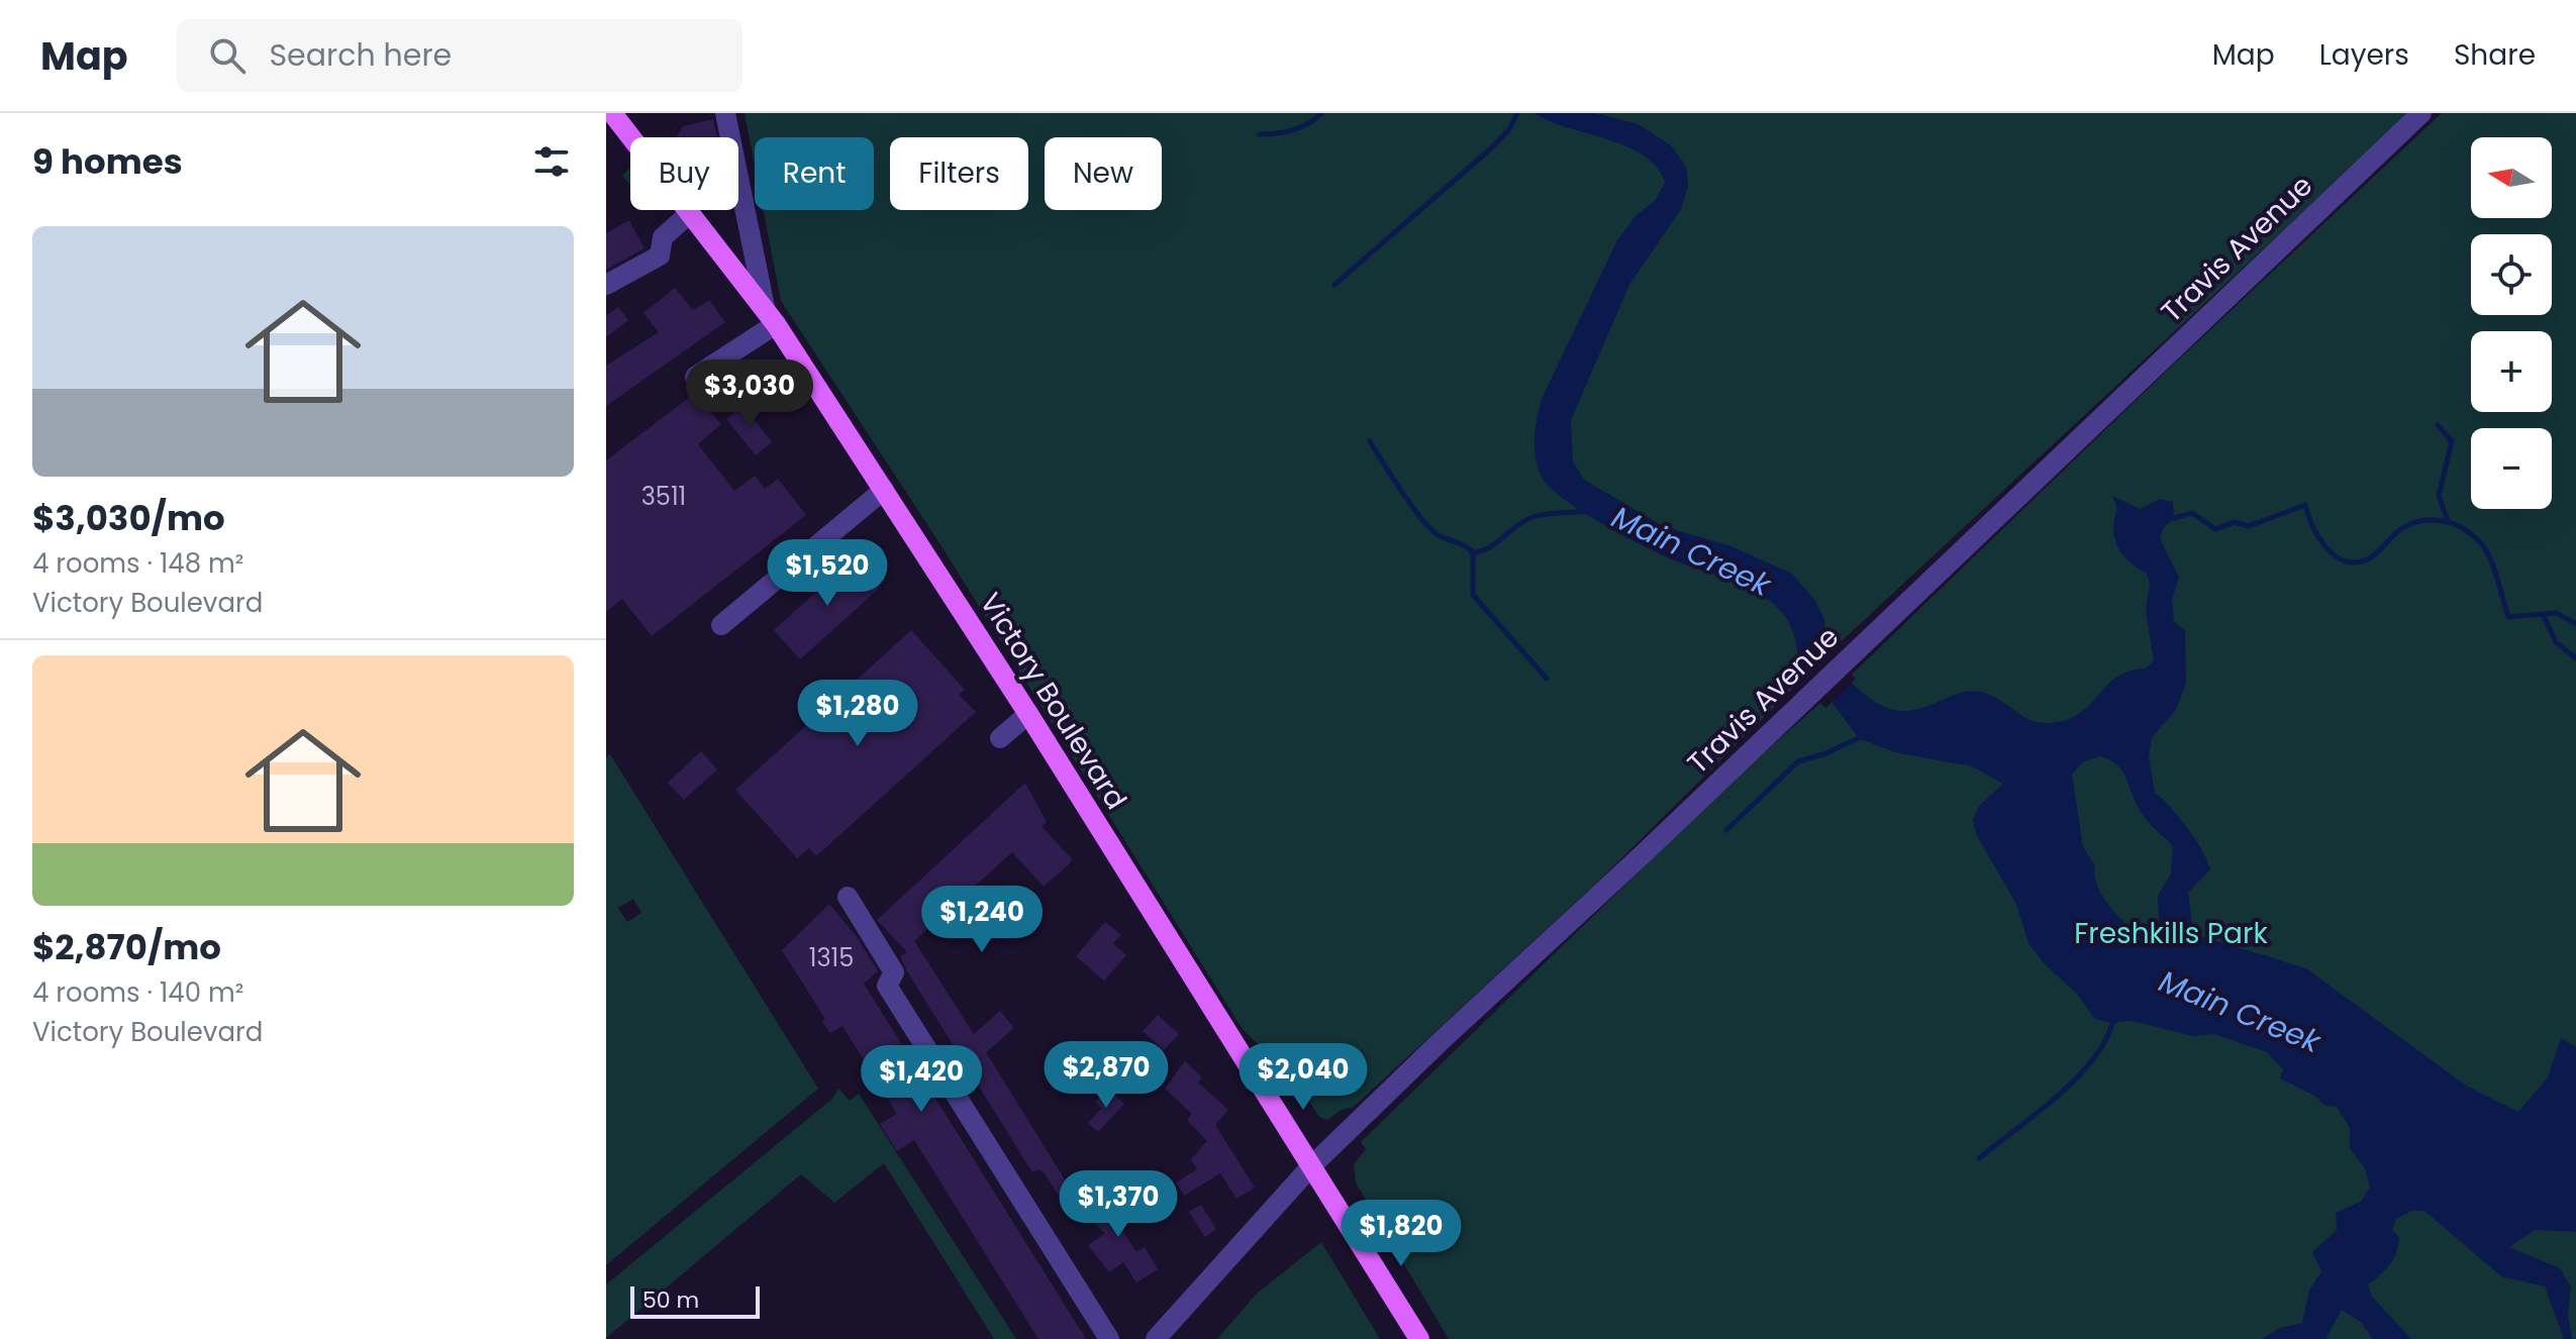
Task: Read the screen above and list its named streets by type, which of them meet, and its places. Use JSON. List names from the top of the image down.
{
  "streets": {
    "main road": ["Victory Boulevard"],
    "street": ["Travis Avenue"]
  },
  "crossings": [
    ["Travis Avenue", "Victory Boulevard"]
  ],
  "water": ["Main Creek"],
  "parks": ["Freshkills Park"],
  "house_numbers": ["3511", "1315"],
  "scale_bar": "50 m",
  "north": "left",
  "page": {
    "header": "Map",
    "search": "Search here",
    "nav": ["Map", "Layers", "Share"],
    "heading": "9 homes",
    "map_buttons": ["+", "−"],
    "chip": [
      "Buy",
      "Rent",
      "Filters",
      "New"
    ],
    "list": [
      {
        "name": "$3,030/mo",
        "note": "4 rooms · 148 m² · Victory Boulevard"
      },
      {
        "name": "$2,870/mo",
        "note": "4 rooms · 140 m² · Victory Boulevard"
      }
    ],
    "price": [
      "$3,030",
      "$1,520",
      "$1,280",
      "$1,240",
      "$2,870",
      "$2,040",
      "$1,420",
      "$1,370",
      "$1,820"
    ],
    "scale": "50 m"
  }
}
